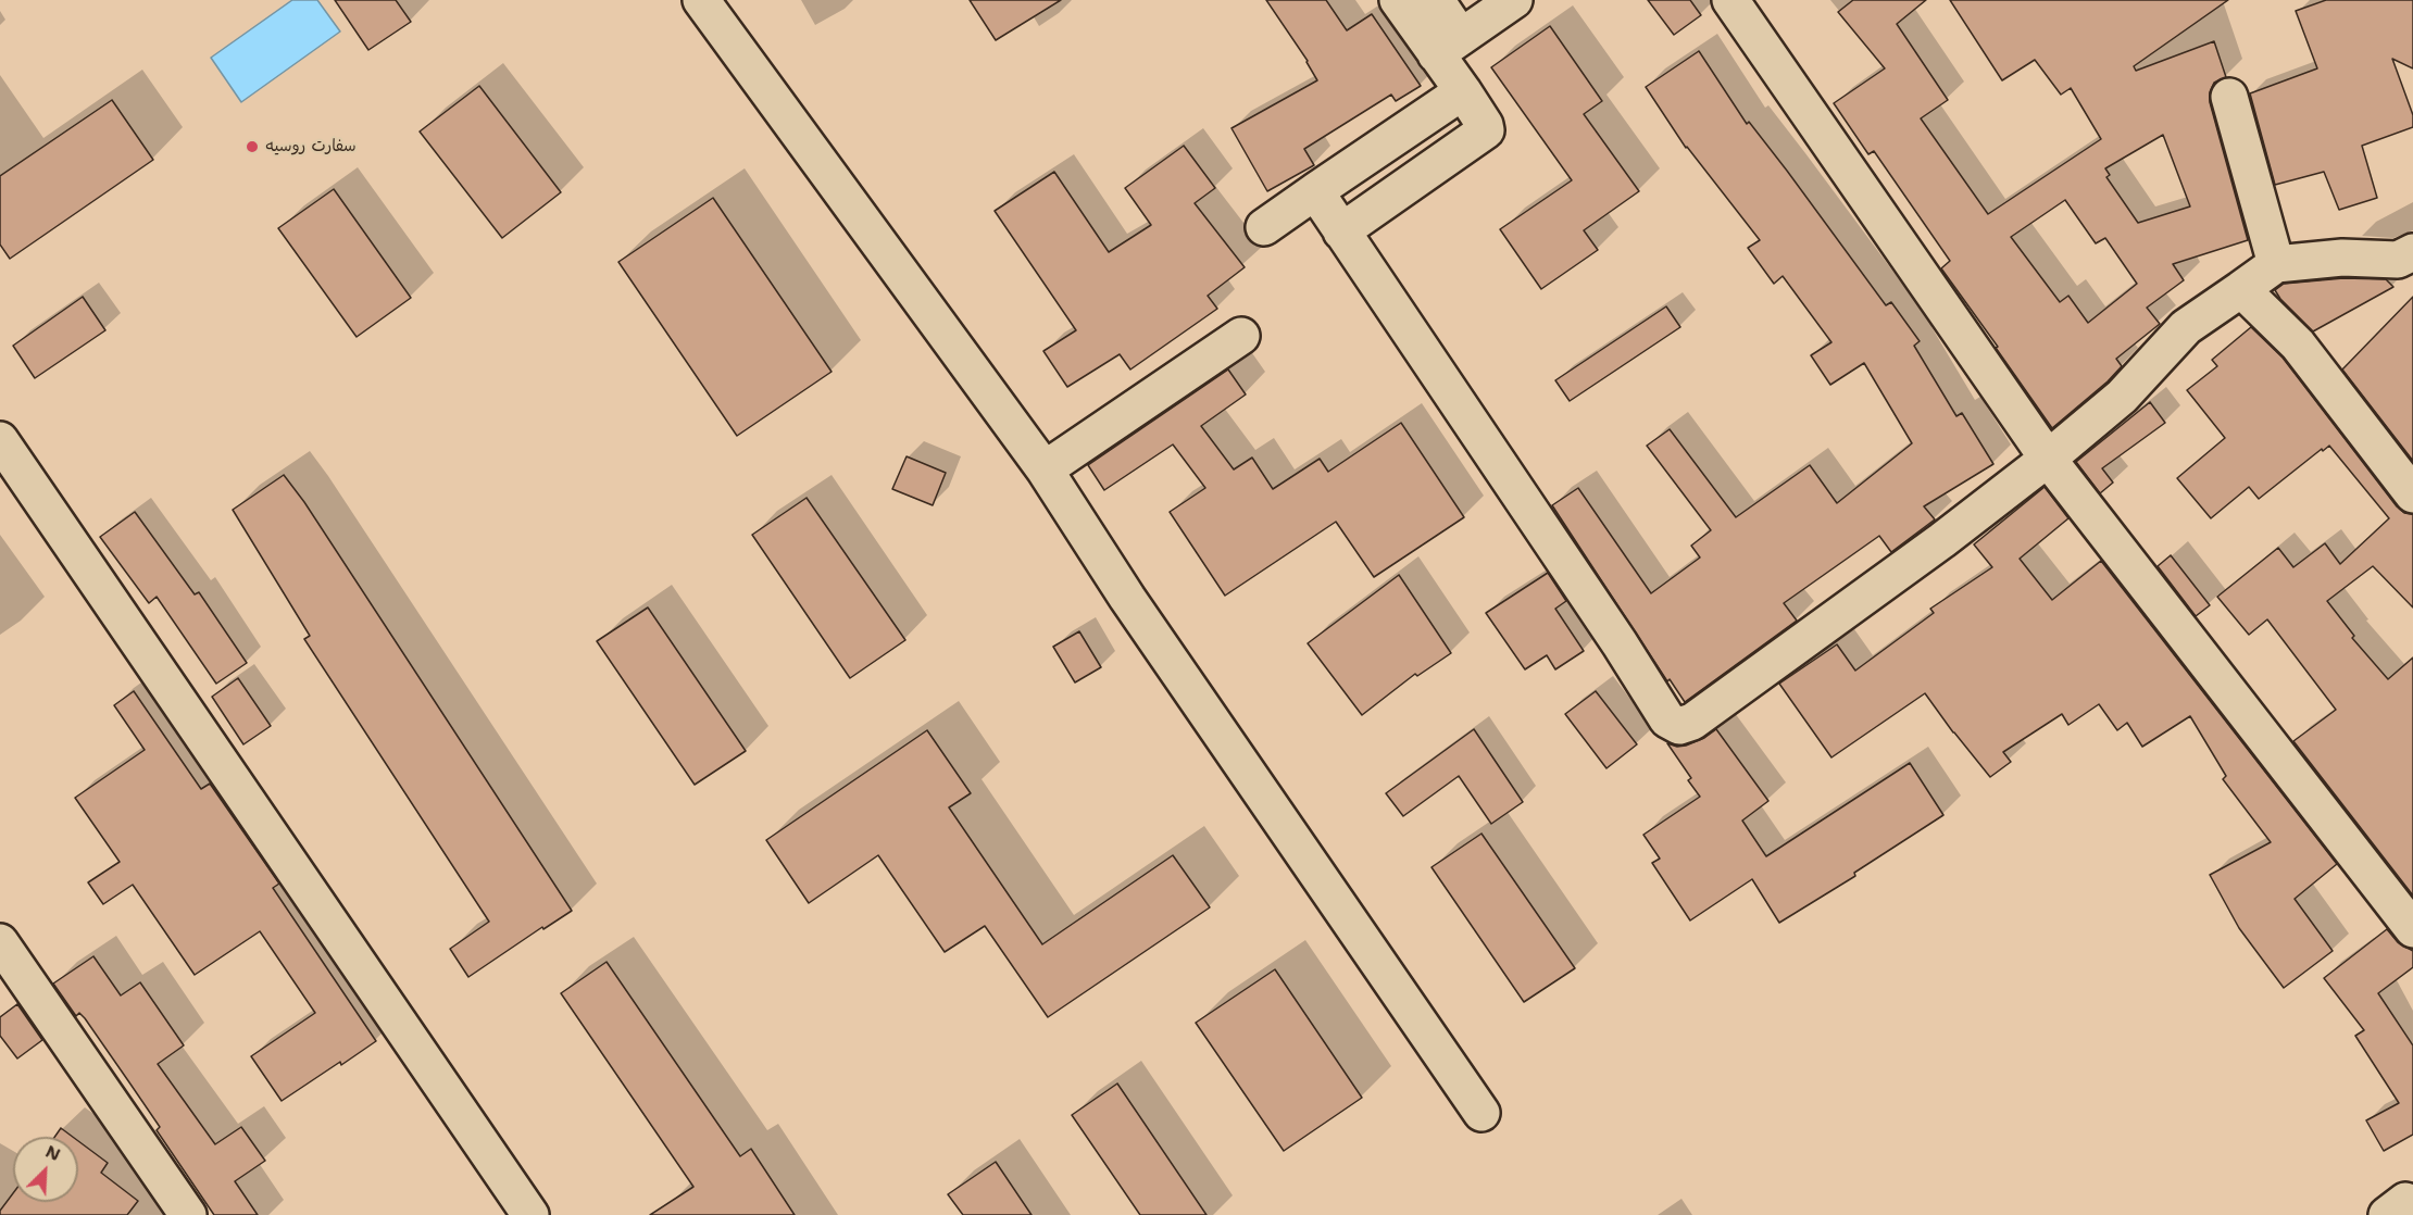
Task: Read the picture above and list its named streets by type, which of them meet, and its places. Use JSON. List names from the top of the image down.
{
  "places": ["سفارت روسیه"],
  "north": "top right"
}
